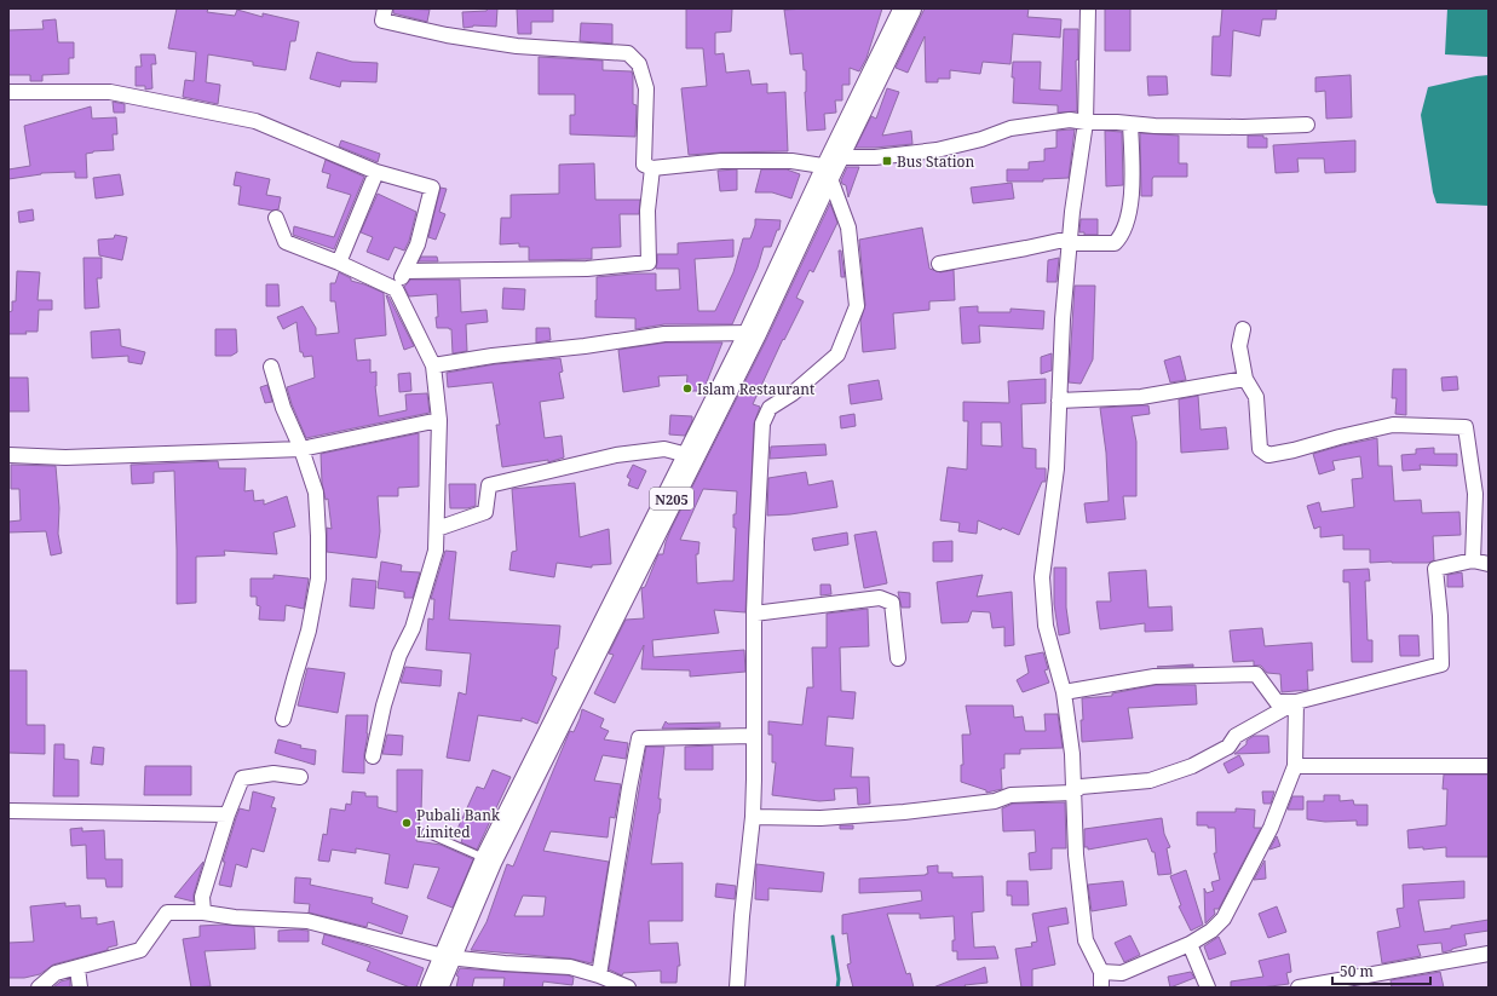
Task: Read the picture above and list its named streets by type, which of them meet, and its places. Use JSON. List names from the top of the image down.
{
  "streets": {
    "highway": ["N205"]
  },
  "places": {
    "transit": ["Bus Station"],
    "other": ["Islam Restaurant", "Pubali Bank Limited"]
  },
  "scale_bar": "50 m"
}
